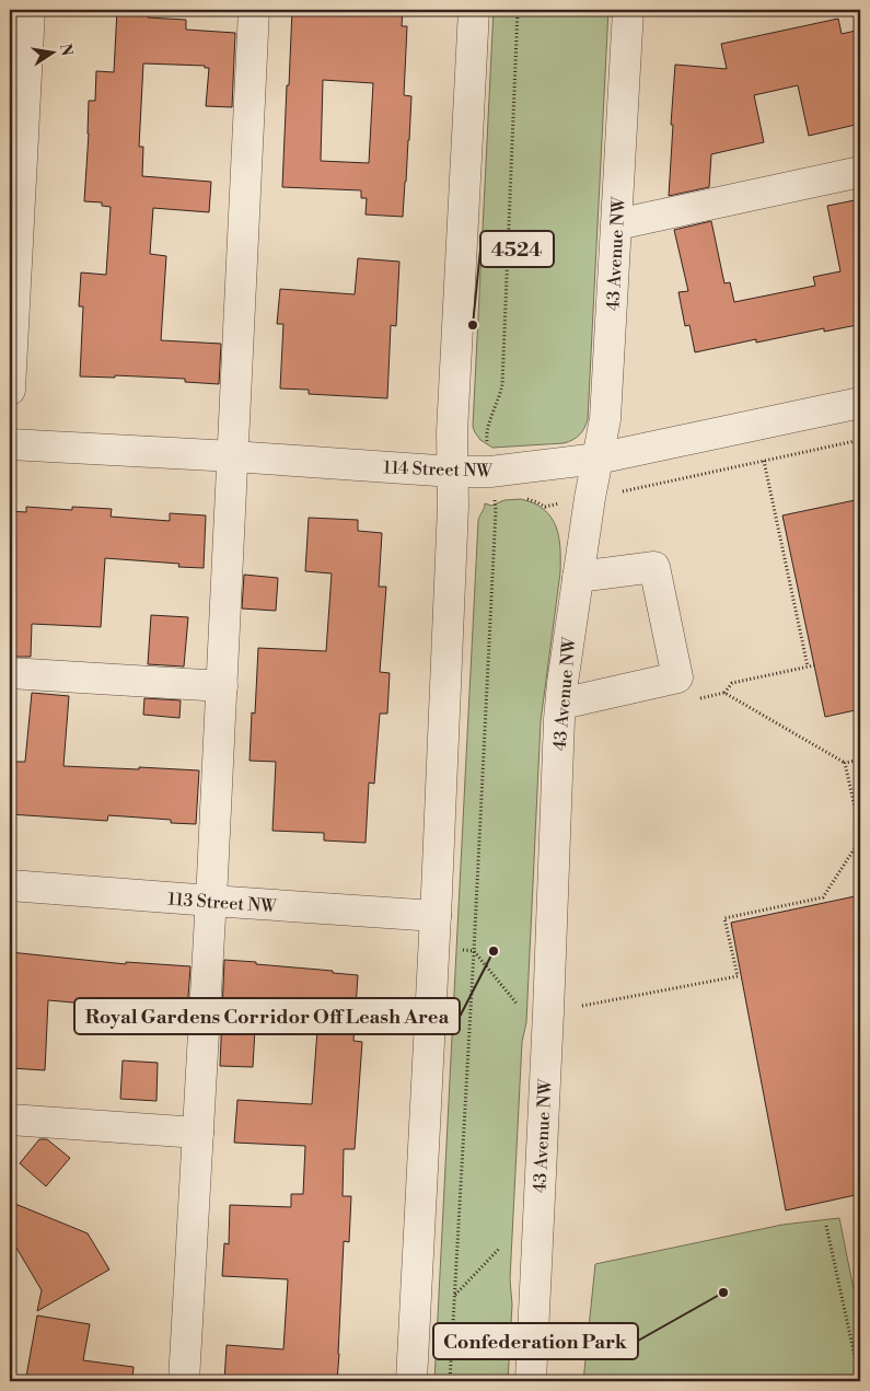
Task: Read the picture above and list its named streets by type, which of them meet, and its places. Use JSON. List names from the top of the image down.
{
  "streets": {
    "street": ["43 Avenue NW", "114 Street NW", "113 Street NW"]
  },
  "crossings": [
    ["43 Avenue NW", "114 Street NW"]
  ],
  "places": ["4524", "Royal Gardens Corridor Off Leash Area", "Confederation Park"],
  "north": "right"
}
